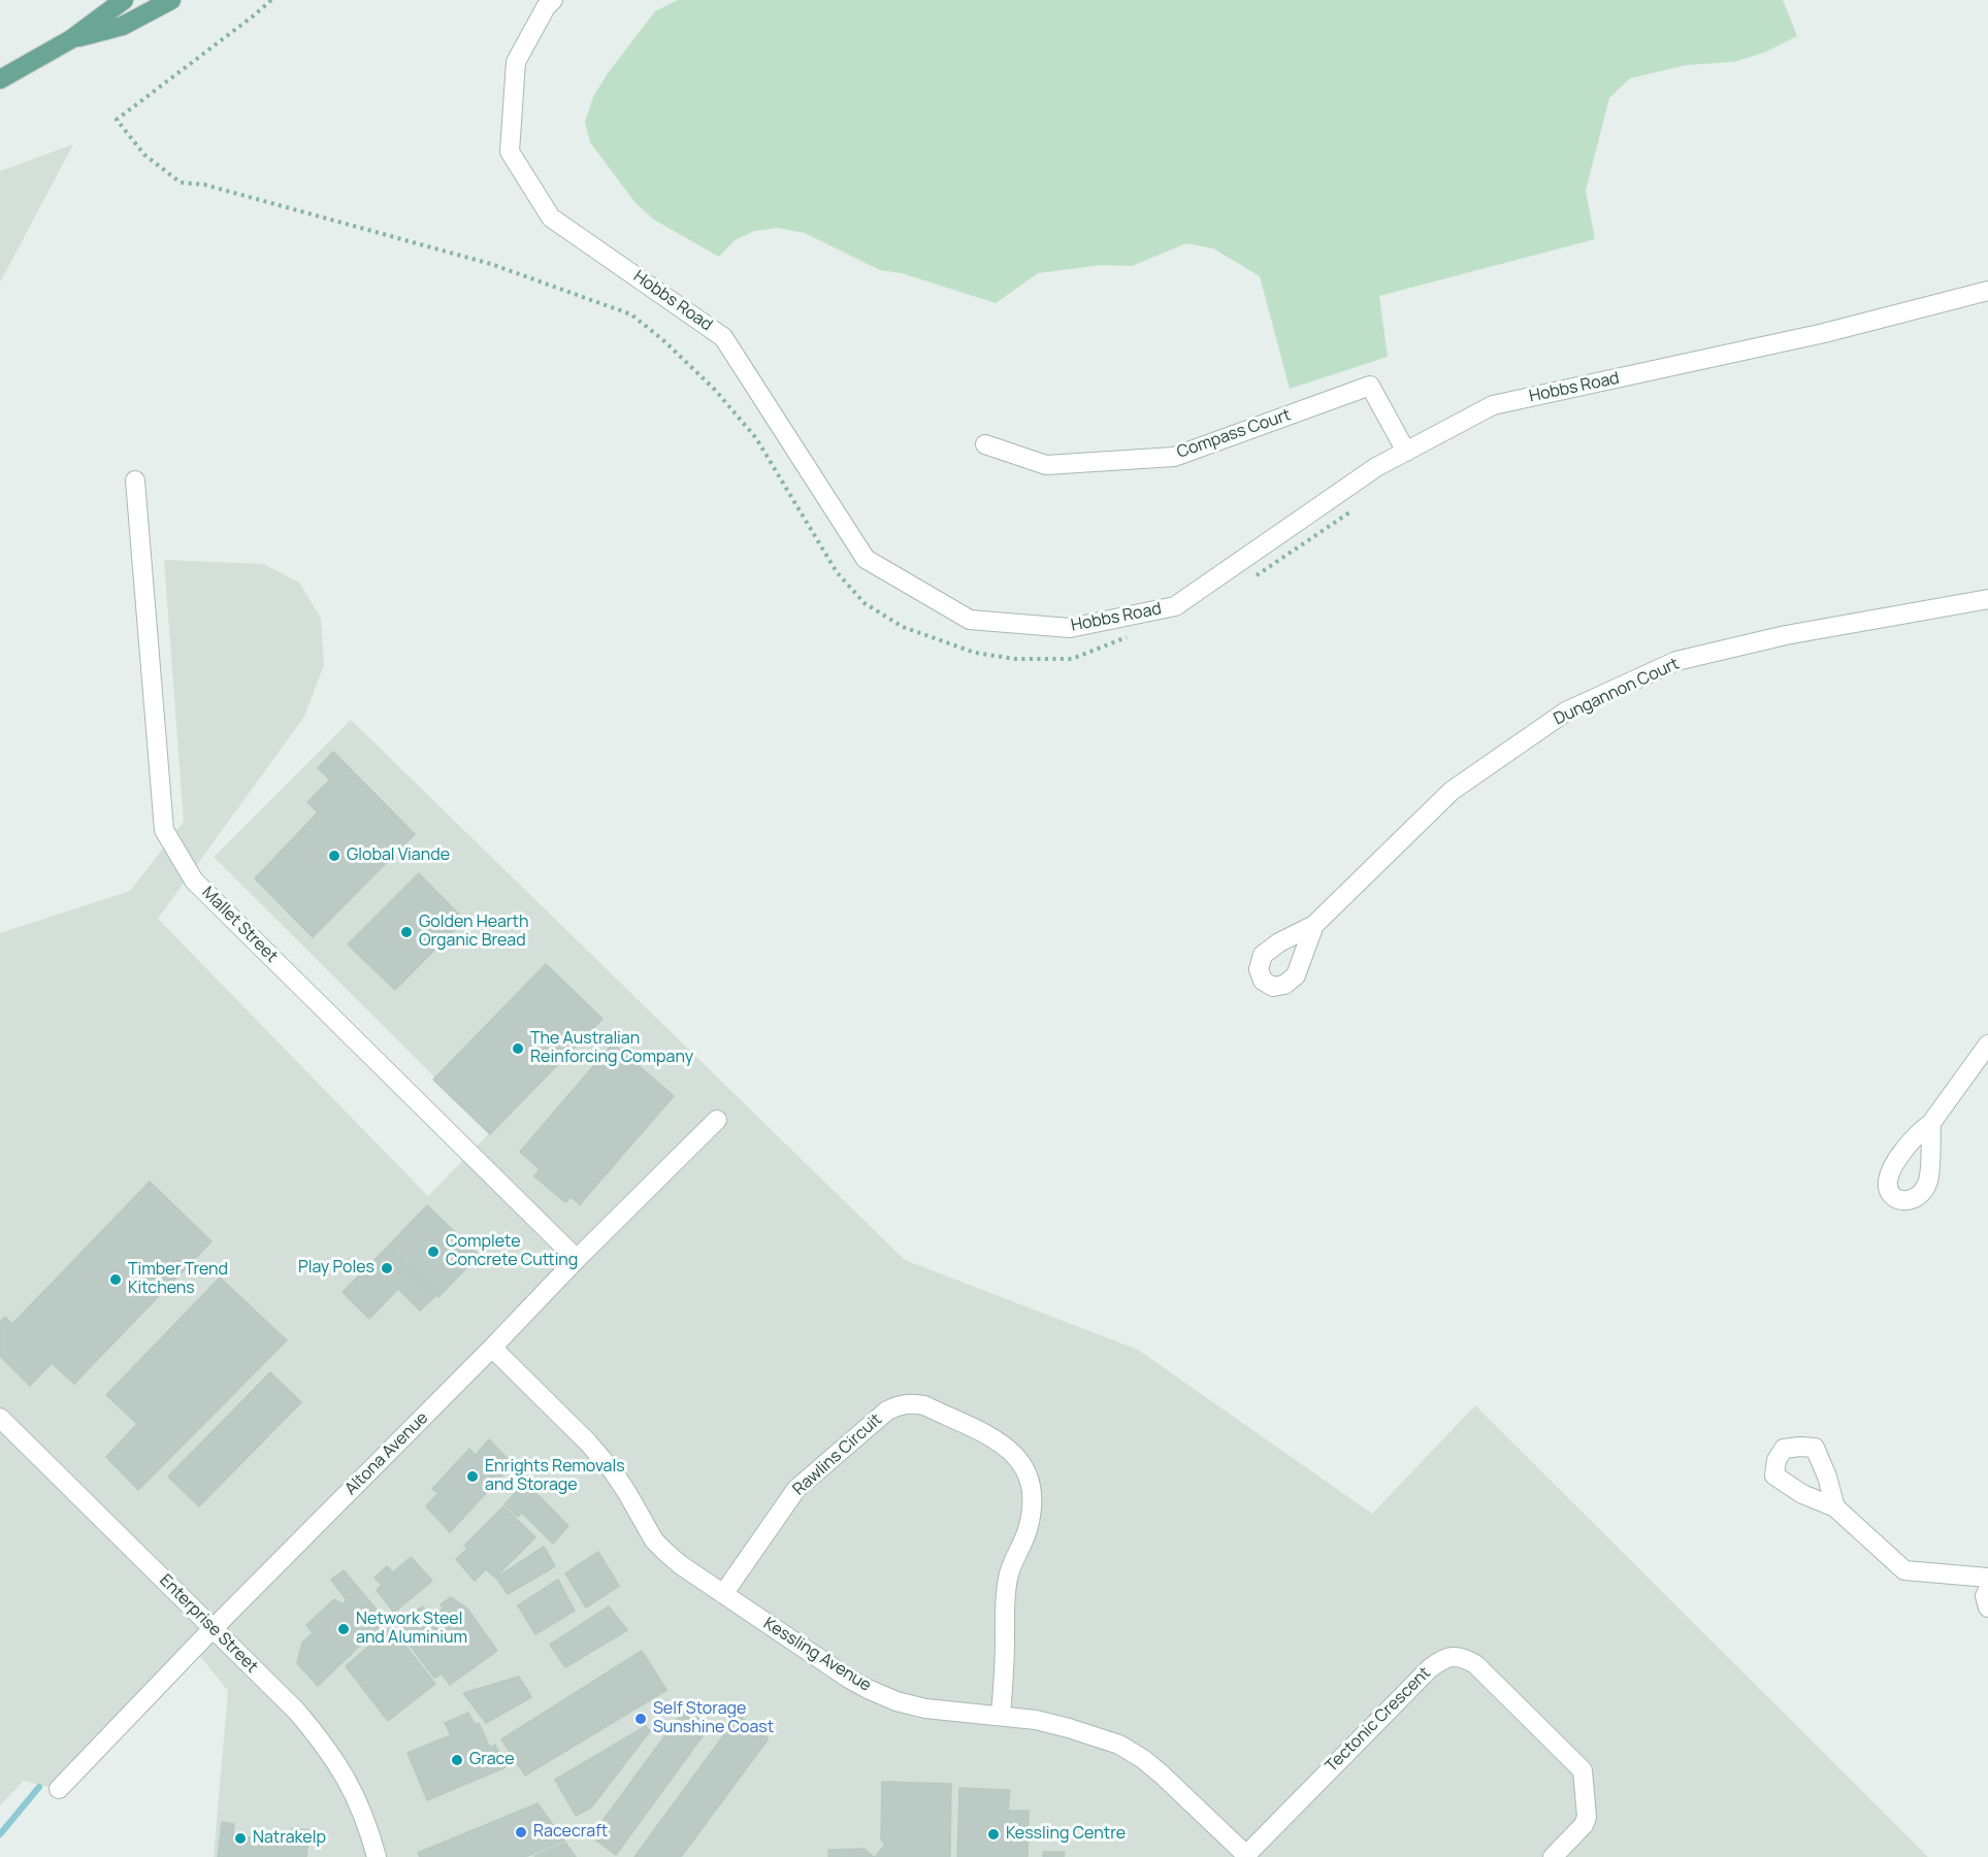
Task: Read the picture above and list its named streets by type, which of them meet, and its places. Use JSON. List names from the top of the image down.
{
  "streets": {
    "street": [
      "Hobbs Road",
      "Compass Court",
      "Dungannon Court",
      "Mallet Street",
      "Altona Avenue",
      "Rawlins Circuit",
      "Enterprise Street",
      "Kessling Avenue",
      "Tectonic Crescent"
    ]
  },
  "crossings": [
    ["Hobbs Road", "Compass Court"],
    ["Mallet Street", "Altona Avenue"],
    ["Altona Avenue", "Enterprise Street"],
    ["Altona Avenue", "Kessling Avenue"],
    ["Rawlins Circuit", "Kessling Avenue"],
    ["Kessling Avenue", "Tectonic Crescent"]
  ],
  "places": [
    "Global Viande",
    "Golden Hearth Organic Bread",
    "The Australian Reinforcing Company",
    "Complete Concrete Cutting",
    "Play Poles",
    "Timber Trend Kitchens",
    "Enrights Removals and Storage",
    "Network Steel and Aluminium",
    "Self Storage Sunshine Coast",
    "Grace",
    "Racecraft",
    "Kessling Centre",
    "Natrakelp"
  ]
}
